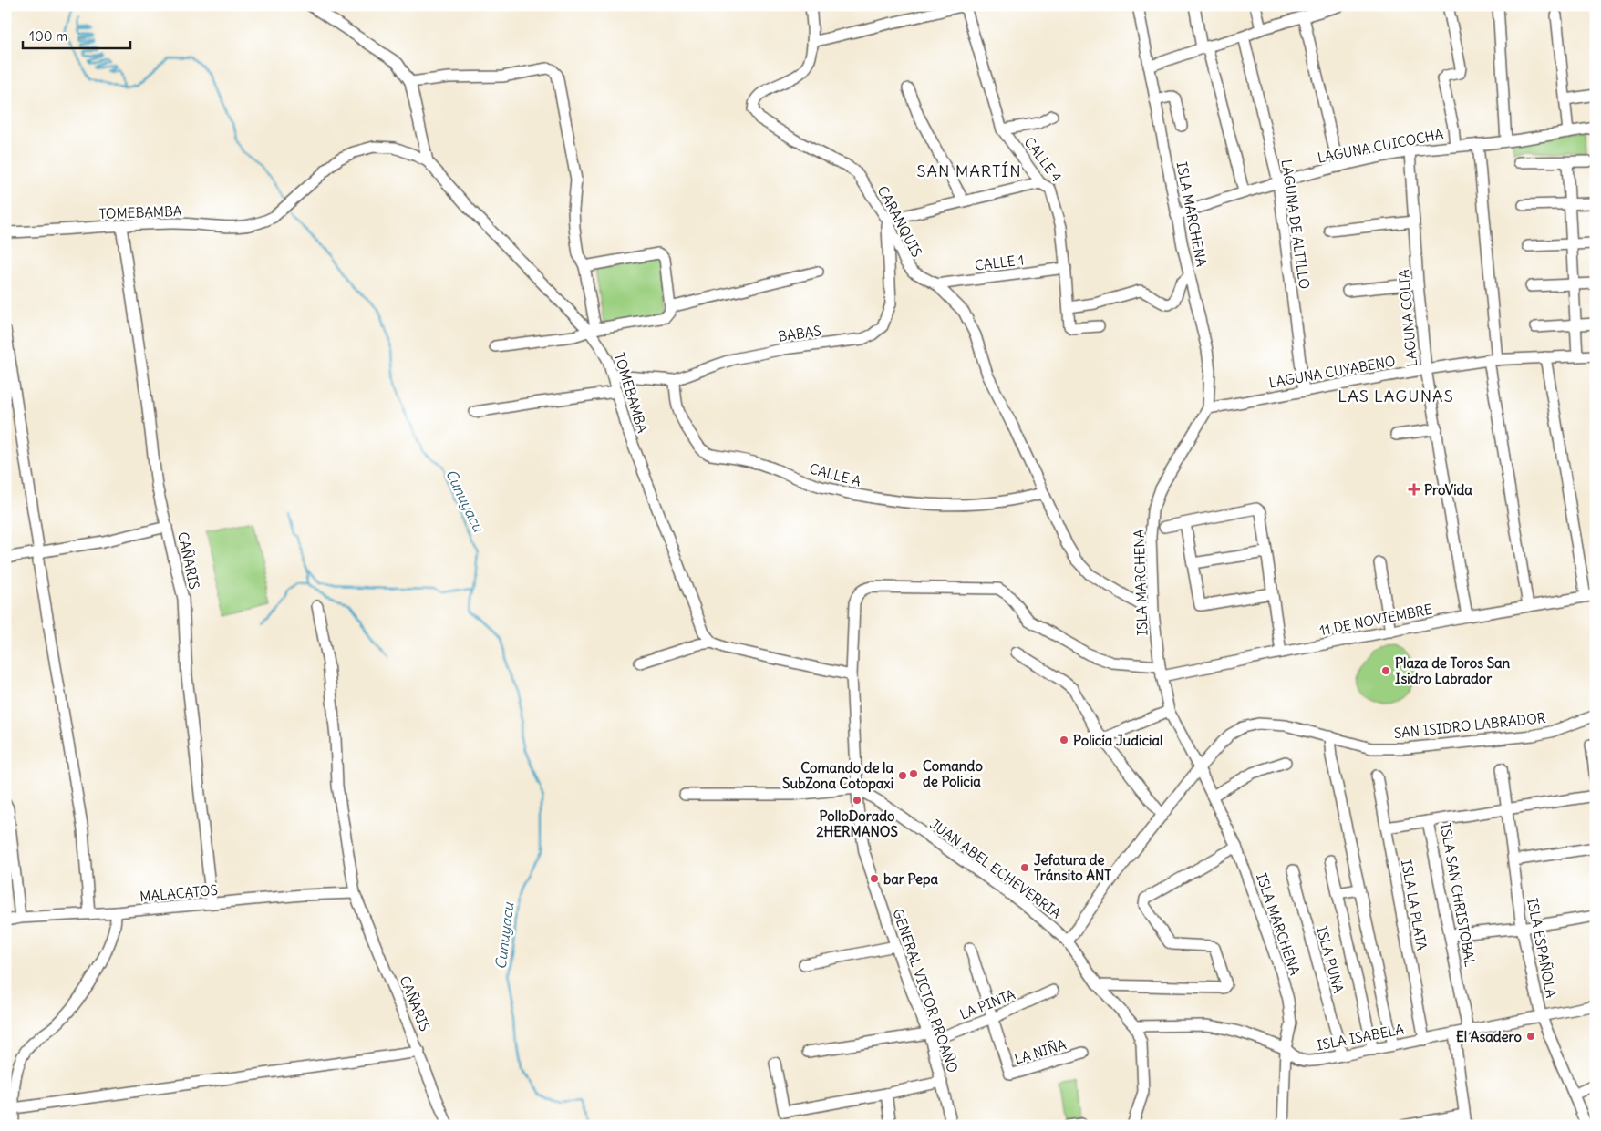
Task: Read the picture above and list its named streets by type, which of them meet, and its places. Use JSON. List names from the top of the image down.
{
  "streets": {
    "street": [
      "LAGUNA CUICOCHA",
      "CALLE 4",
      "TOMEBAMBA",
      "ISLA MARCHENA",
      "CARANQUIS",
      "LAGUNA DE ALTILLO",
      "CALLE 1",
      "LAGUNA COLTA",
      "BABAS",
      "LAGUNA CUYABENO",
      "CALLE A",
      "CAÑARIS",
      "11 DE NOVIEMBRE",
      "SAN ISIDRO LABRADOR",
      "JUAN ABEL ECHEVERRIA",
      "MALACATOS",
      "ISLA SAN CHRISTOBAL",
      "ISLA LA PLATA",
      "ISLA ESPAÑOLA",
      "ISLA PUNA",
      "GENERAL VICTOR PROAÑO",
      "LA PINTA",
      "ISLA ISABELA",
      "LA NIÑA"
    ]
  },
  "crossings": [
    ["LAGUNA CUICOCHA", "ISLA MARCHENA"],
    ["LAGUNA CUICOCHA", "LAGUNA DE ALTILLO"],
    ["LAGUNA CUICOCHA", "LAGUNA COLTA"],
    ["CALLE 4", "CALLE 1"],
    ["TOMEBAMBA", "BABAS"],
    ["TOMEBAMBA", "CAÑARIS"],
    ["ISLA MARCHENA", "CARANQUIS"],
    ["ISLA MARCHENA", "LAGUNA CUYABENO"],
    ["ISLA MARCHENA", "11 DE NOVIEMBRE"],
    ["ISLA MARCHENA", "SAN ISIDRO LABRADOR"],
    ["ISLA MARCHENA", "ISLA ISABELA"],
    ["CARANQUIS", "CALLE 1"],
    ["CARANQUIS", "BABAS"],
    ["CARANQUIS", "CALLE A"],
    ["LAGUNA DE ALTILLO", "LAGUNA CUYABENO"],
    ["LAGUNA COLTA", "LAGUNA CUYABENO"],
    ["LAGUNA COLTA", "11 DE NOVIEMBRE"],
    ["BABAS", "CALLE A"],
    ["CAÑARIS", "MALACATOS"],
    ["11 DE NOVIEMBRE", "GENERAL VICTOR PROAÑO"],
    ["SAN ISIDRO LABRADOR", "JUAN ABEL ECHEVERRIA"],
    ["JUAN ABEL ECHEVERRIA", "GENERAL VICTOR PROAÑO"],
    ["JUAN ABEL ECHEVERRIA", "ISLA ISABELA"],
    ["ISLA SAN CHRISTOBAL", "ISLA ESPAÑOLA"],
    ["ISLA SAN CHRISTOBAL", "ISLA ISABELA"],
    ["ISLA LA PLATA", "ISLA ISABELA"],
    ["ISLA ESPAÑOLA", "ISLA ISABELA"],
    ["ISLA PUNA", "ISLA ISABELA"],
    ["GENERAL VICTOR PROAÑO", "LA PINTA"],
    ["LA PINTA", "LA NIÑA"]
  ],
  "districts": ["SAN MARTÍN", "LAS LAGUNAS"],
  "water": ["Cunuyacu"],
  "places": {
    "health": ["ProVida"],
    "other": [
      "Plaza de Toros San Isidro Labrador",
      "Policía Judicial",
      "Comando de Policia",
      "Comando de la SubZona Cotopaxi",
      "PolloDorado 2HERMANOS",
      "Jefatura de Tránsito ANT",
      "bar Pepa",
      "El Asadero"
    ]
  },
  "scale_bar": "100 m"
}
